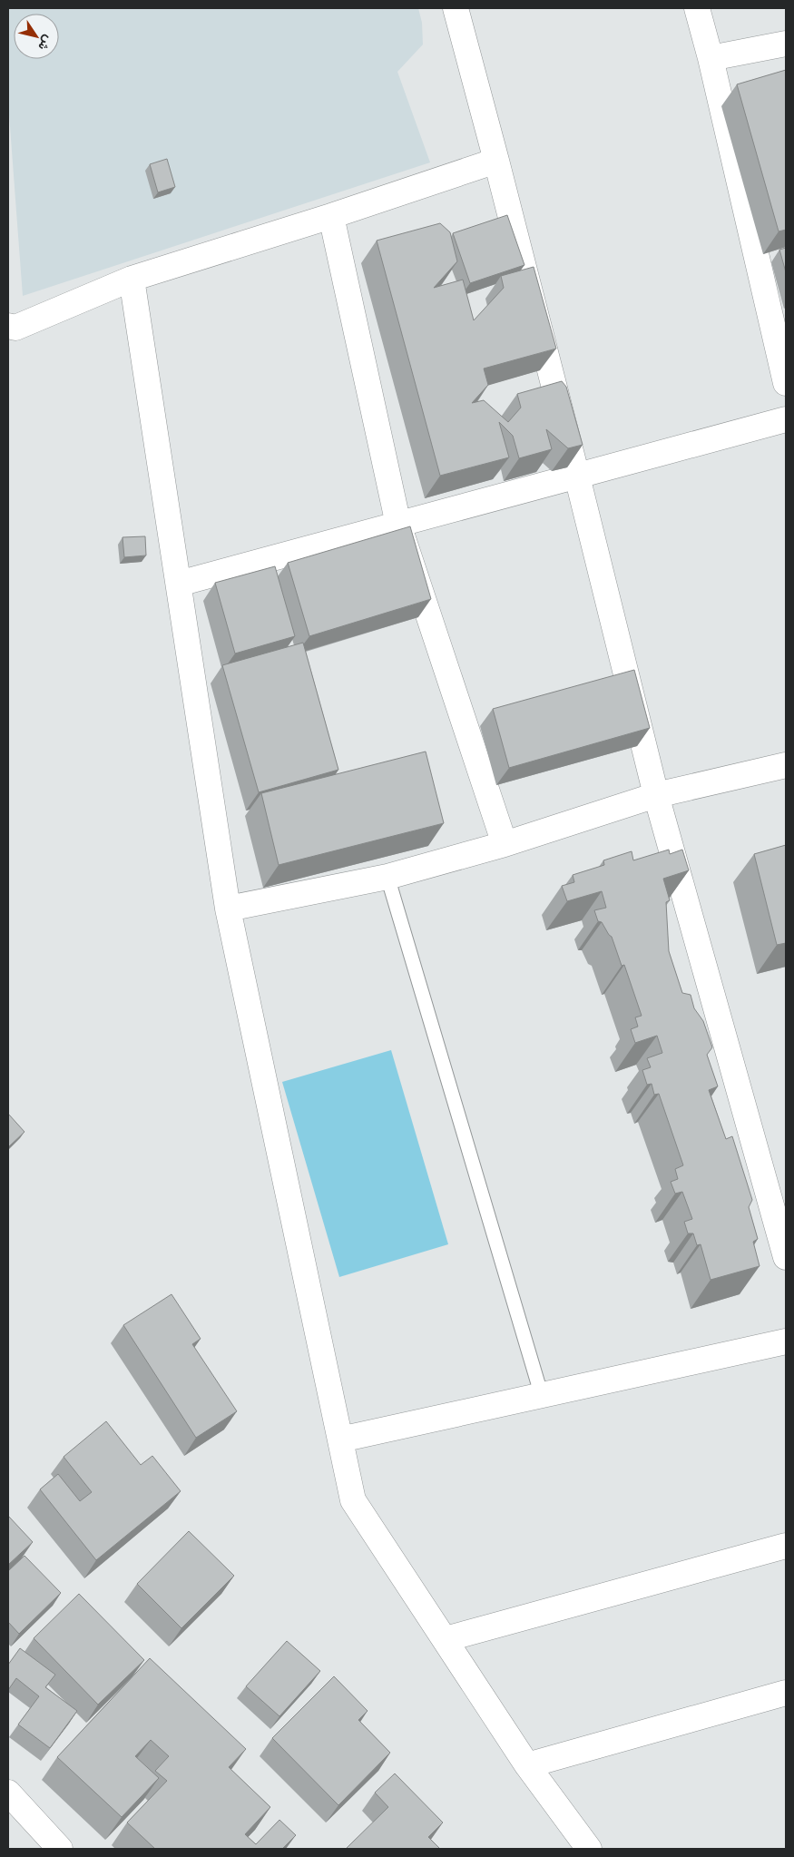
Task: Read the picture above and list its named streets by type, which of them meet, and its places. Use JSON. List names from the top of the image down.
{
  "north": "bottom right"
}
